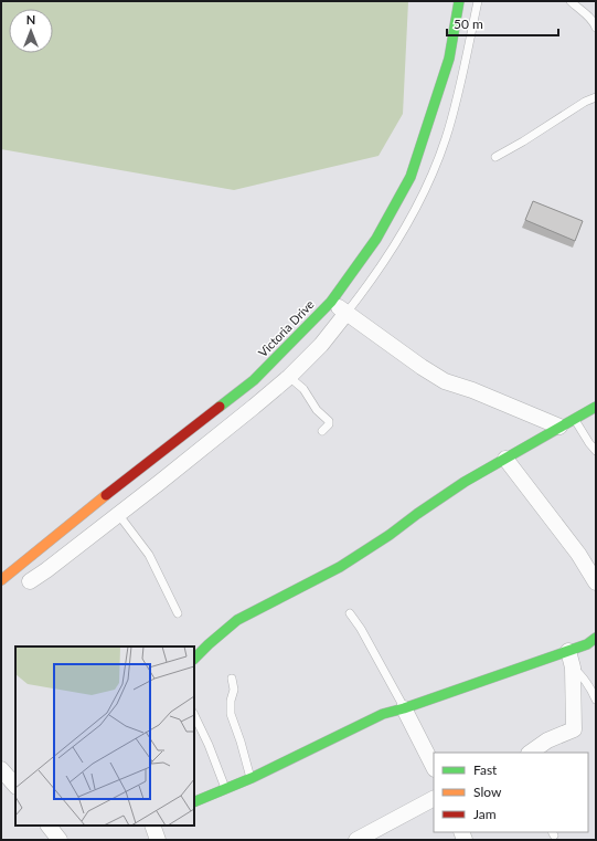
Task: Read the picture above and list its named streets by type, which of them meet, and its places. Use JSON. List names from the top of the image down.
{
  "streets": {
    "street": ["Victoria Drive"]
  },
  "legend": ["Fast", "Slow", "Jam"],
  "scale_bar": "50 m",
  "north": "top"
}
